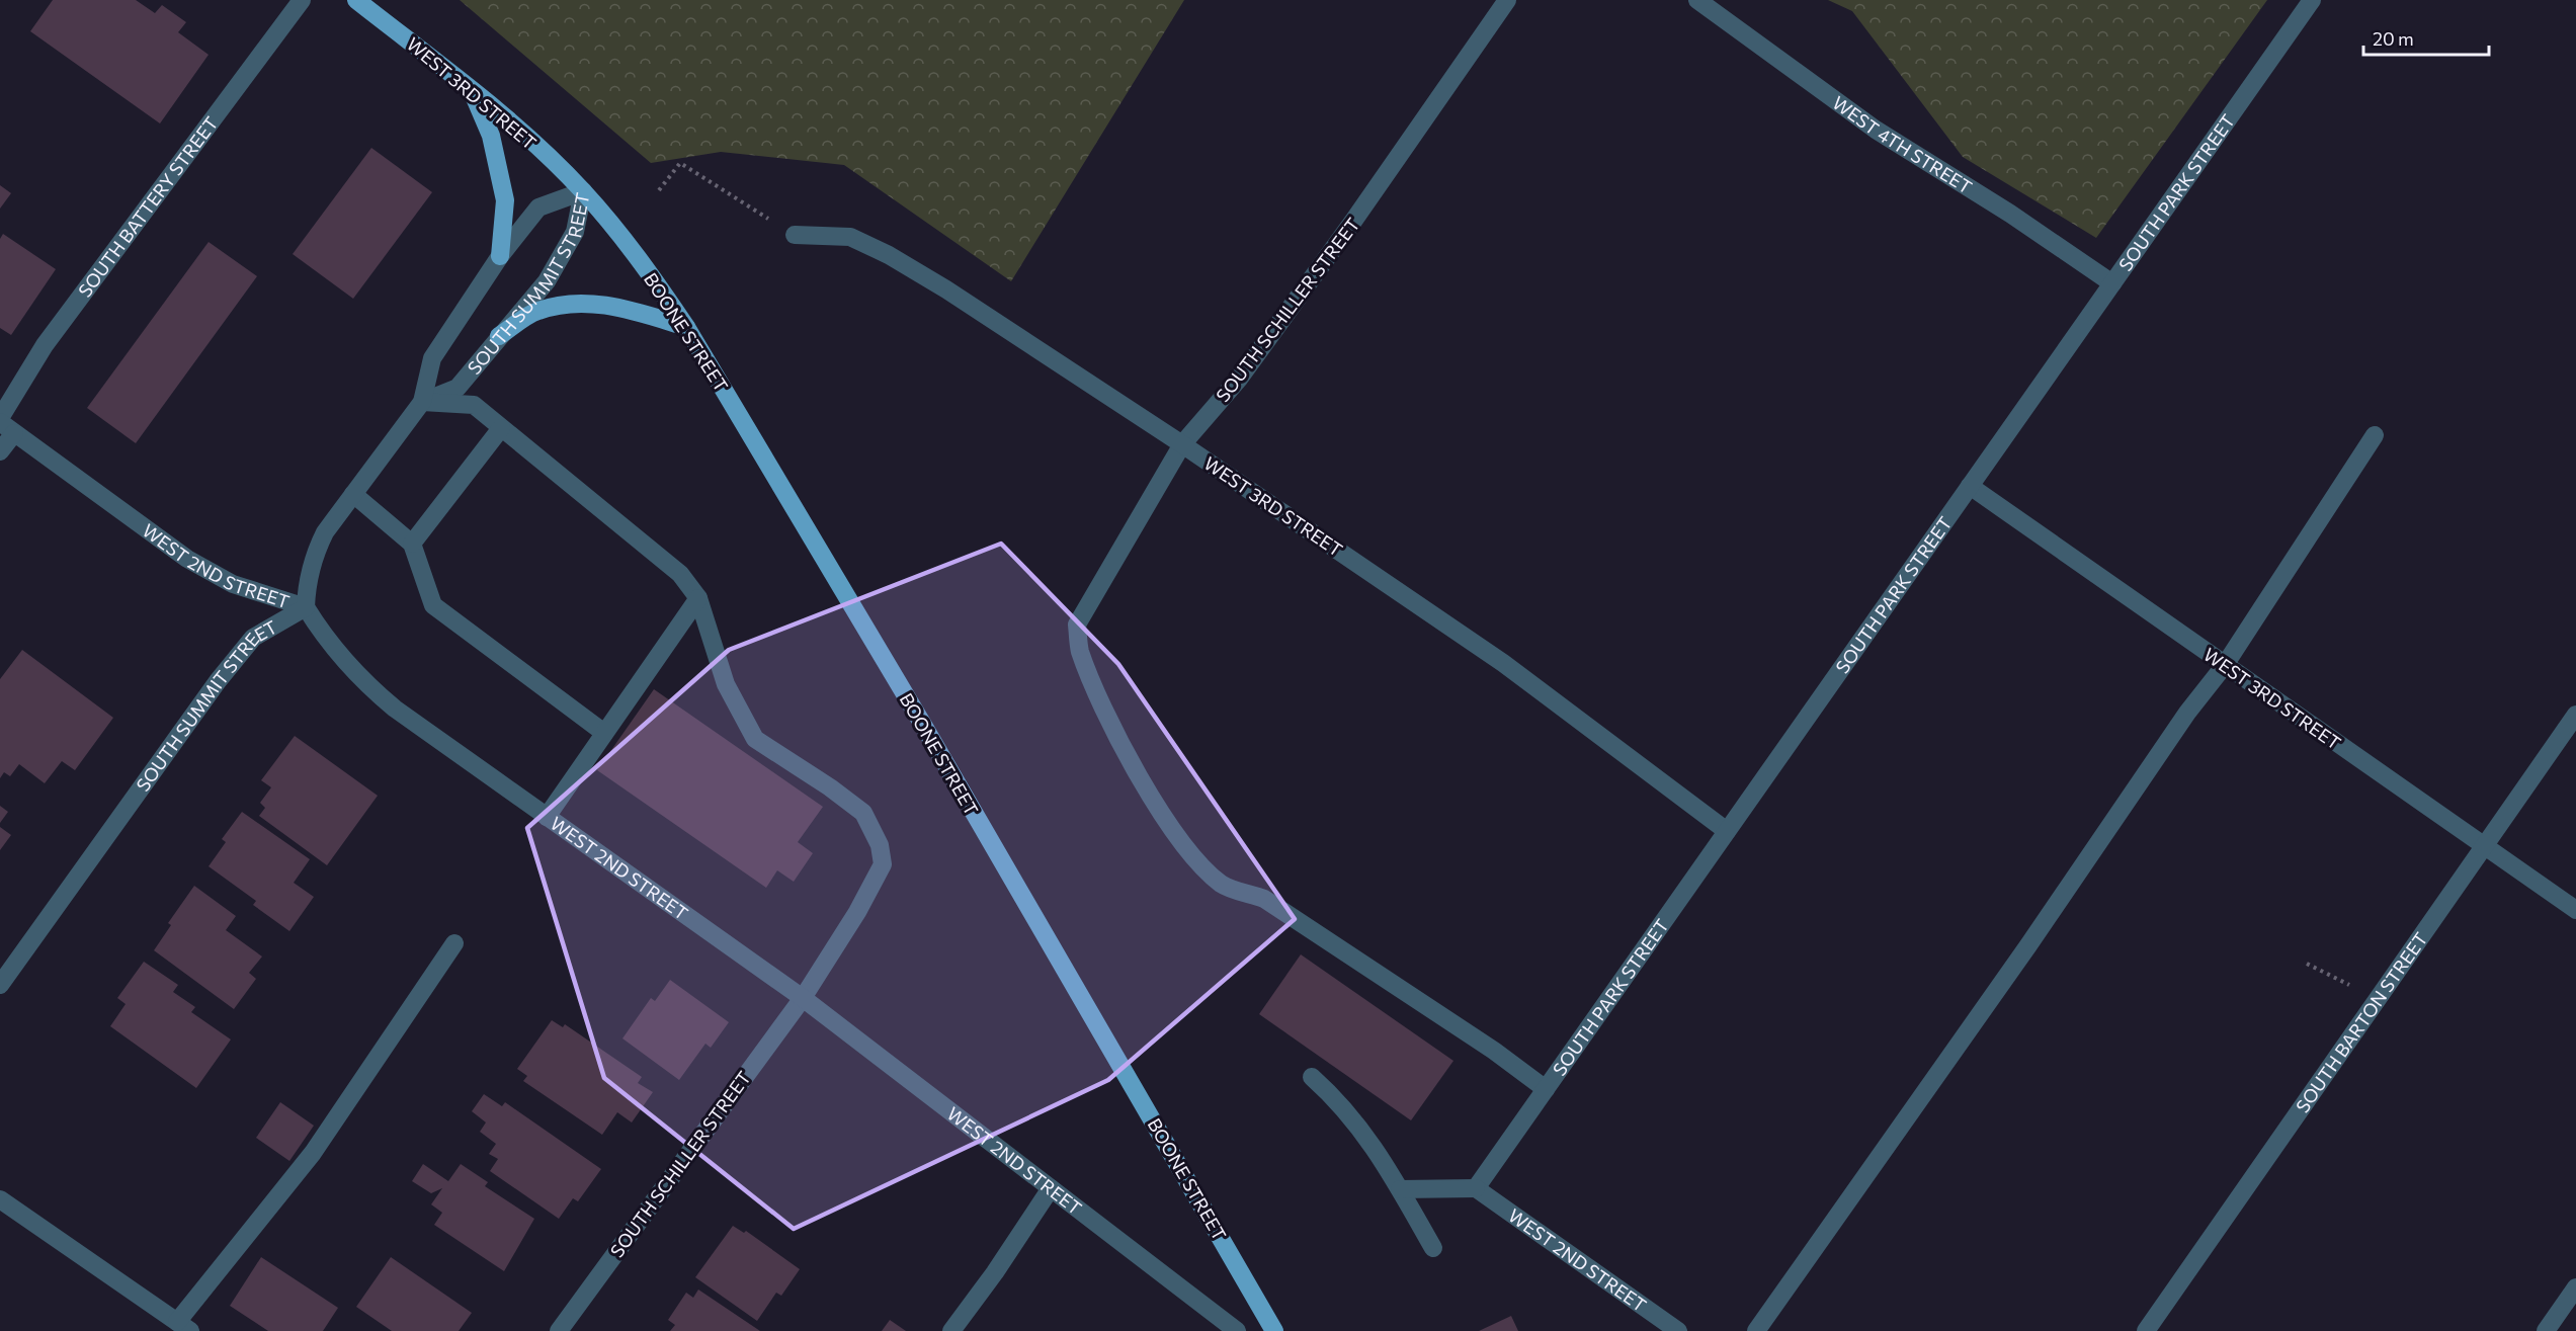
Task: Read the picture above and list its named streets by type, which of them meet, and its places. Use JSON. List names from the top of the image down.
{
  "streets": {
    "main road": ["WEST 3RD STREET", "BOONE STREET"],
    "street": [
      "WEST 4TH STREET",
      "SOUTH PARK STREET",
      "SOUTH BATTERY STREET",
      "SOUTH SUMMIT STREET",
      "SOUTH SCHILLER STREET",
      "WEST 2ND STREET",
      "SOUTH BARTON STREET"
    ]
  },
  "crossings": [
    ["WEST 3RD STREET", "SOUTH PARK STREET"],
    ["WEST 3RD STREET", "SOUTH SUMMIT STREET"],
    ["WEST 3RD STREET", "SOUTH SCHILLER STREET"],
    ["WEST 3RD STREET", "BOONE STREET"],
    ["WEST 3RD STREET", "SOUTH BARTON STREET"],
    ["WEST 4TH STREET", "SOUTH PARK STREET"],
    ["SOUTH PARK STREET", "SOUTH SCHILLER STREET"],
    ["SOUTH PARK STREET", "WEST 2ND STREET"],
    ["SOUTH BATTERY STREET", "WEST 2ND STREET"],
    ["SOUTH SUMMIT STREET", "SOUTH SCHILLER STREET"],
    ["SOUTH SUMMIT STREET", "BOONE STREET"],
    ["SOUTH SUMMIT STREET", "WEST 2ND STREET"],
    ["SOUTH SCHILLER STREET", "WEST 2ND STREET"]
  ],
  "scale_bar": "20 m"
}
